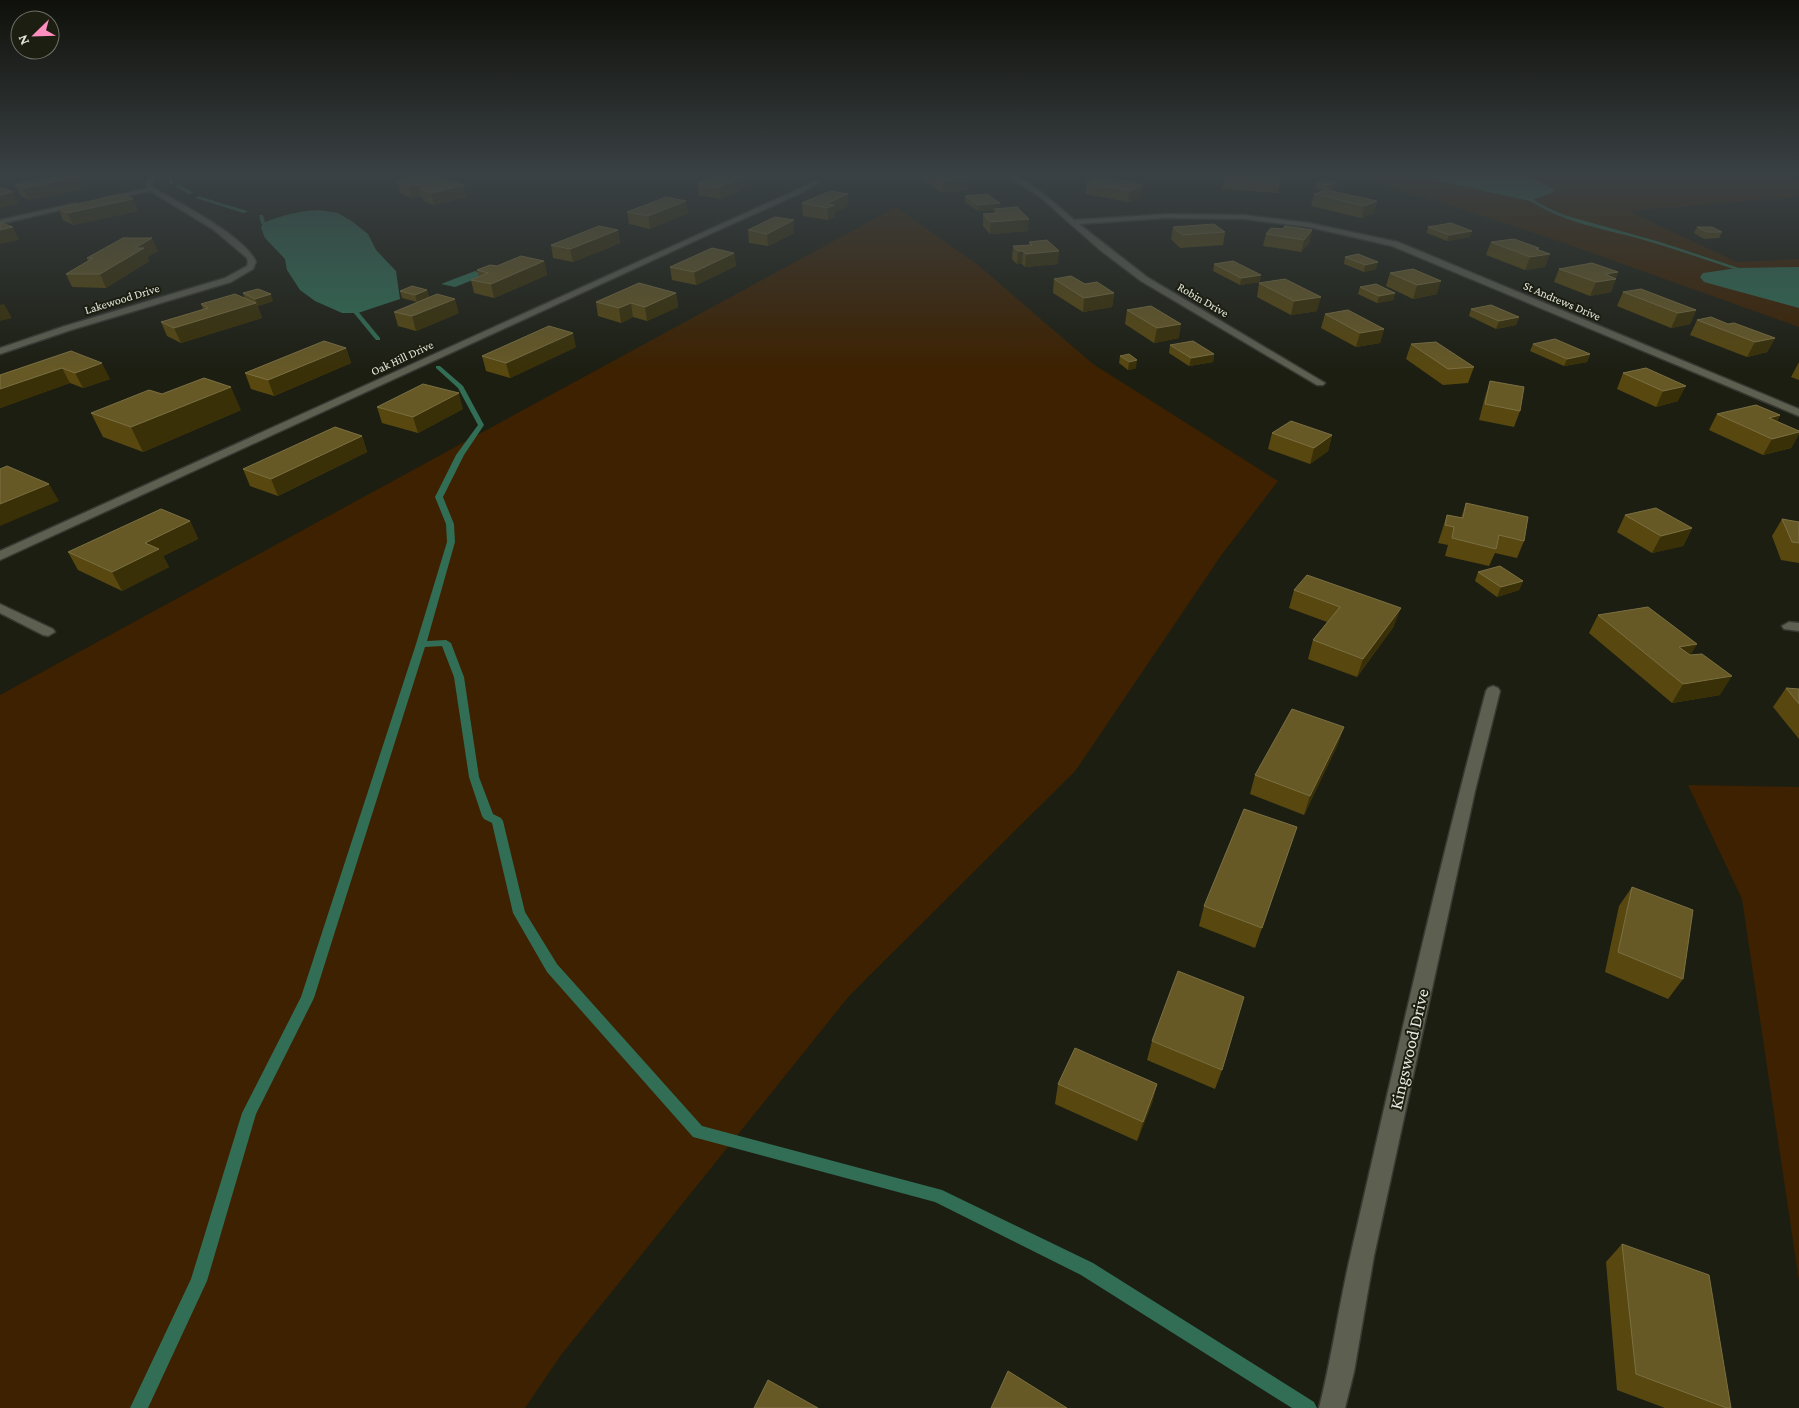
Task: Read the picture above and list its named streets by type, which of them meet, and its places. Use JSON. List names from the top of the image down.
{
  "streets": {
    "street": [
      "Lakewood Drive",
      "Robin Drive",
      "St Andrews Drive",
      "Oak Hill Drive",
      "Kingswood Drive"
    ]
  },
  "north": "bottom left"
}
